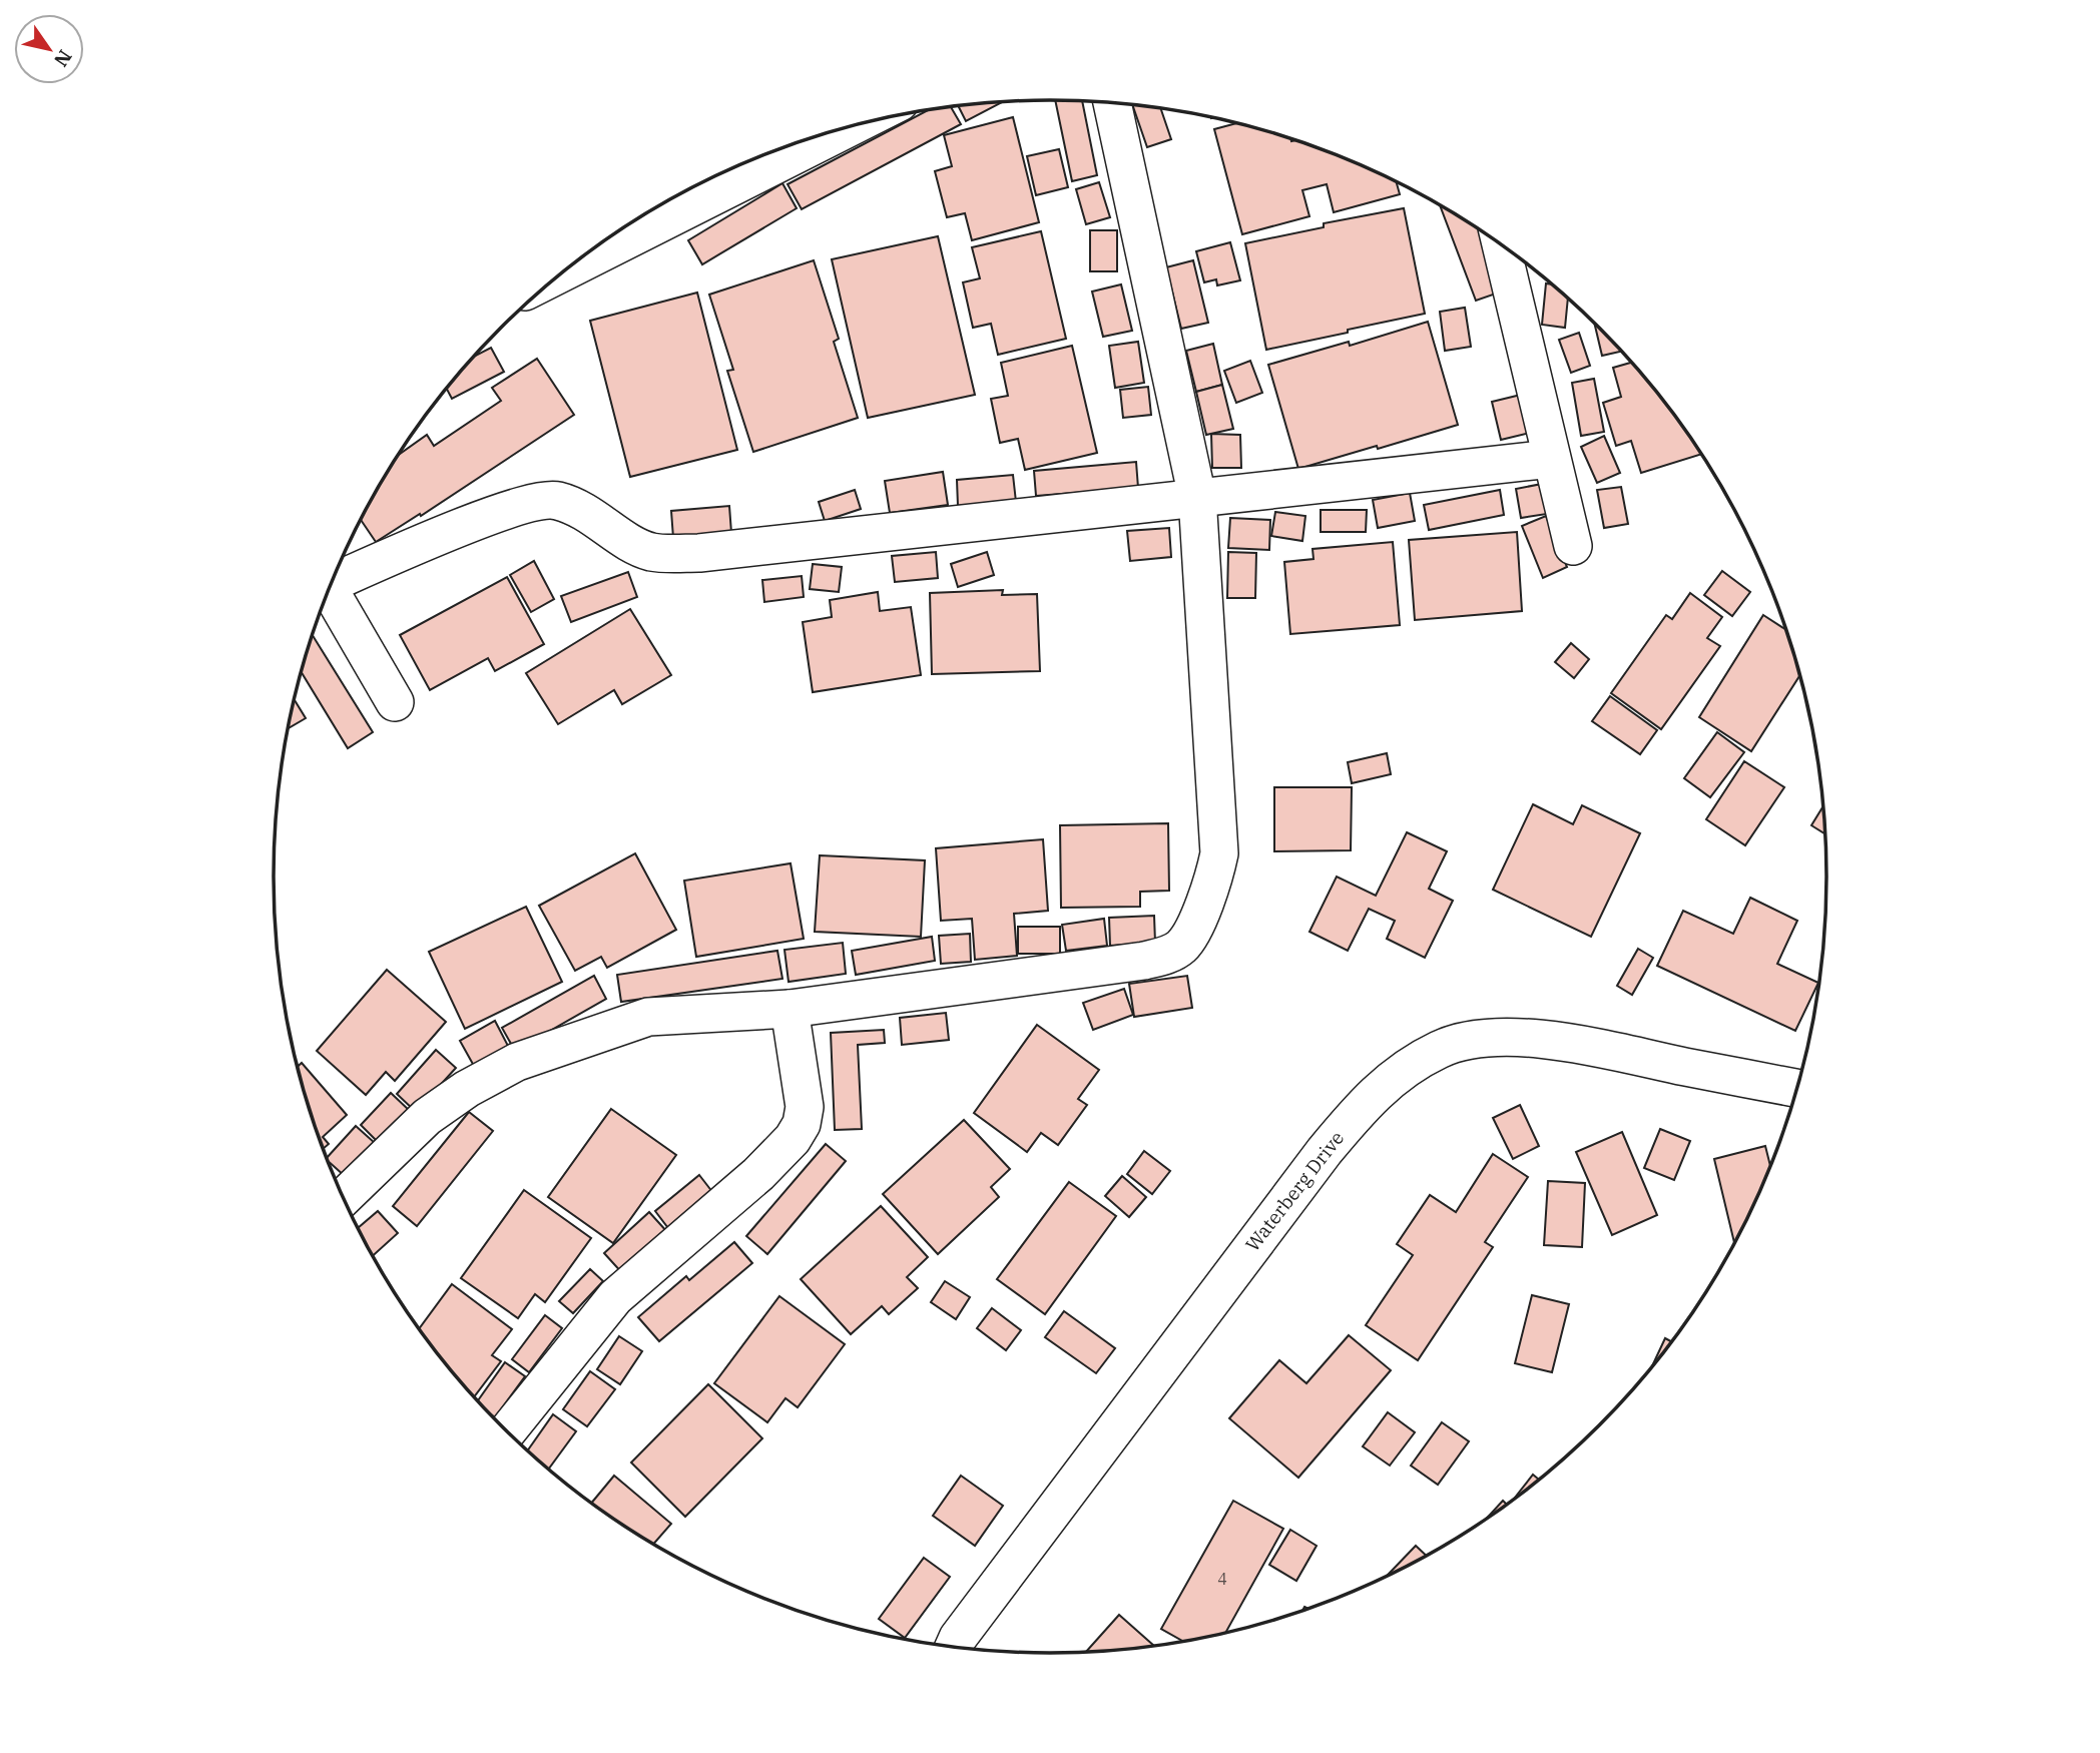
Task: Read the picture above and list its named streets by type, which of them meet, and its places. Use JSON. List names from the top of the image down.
{
  "streets": {
    "street": ["Waterberg Drive"]
  },
  "house_numbers": ["4"],
  "north": "bottom right"
}
